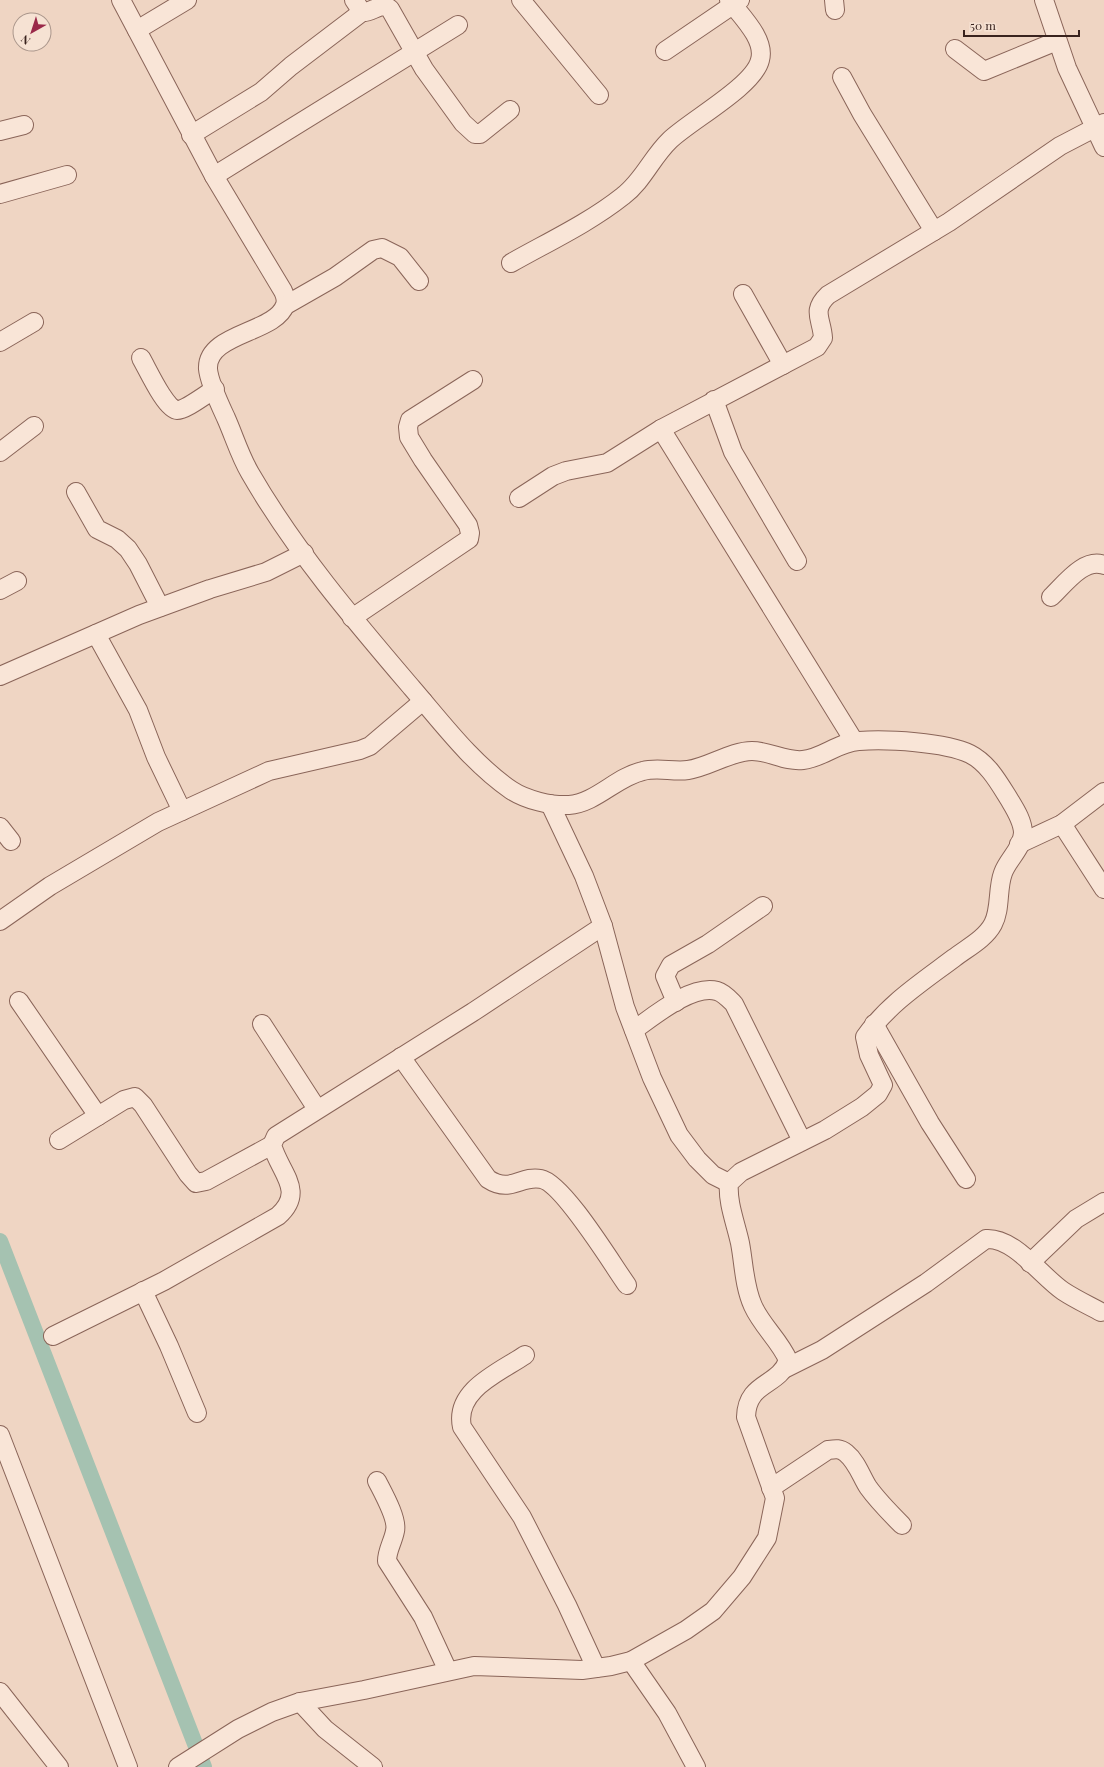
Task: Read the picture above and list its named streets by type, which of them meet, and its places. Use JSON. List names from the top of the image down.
{
  "scale_bar": "50 m",
  "north": "bottom left"
}
